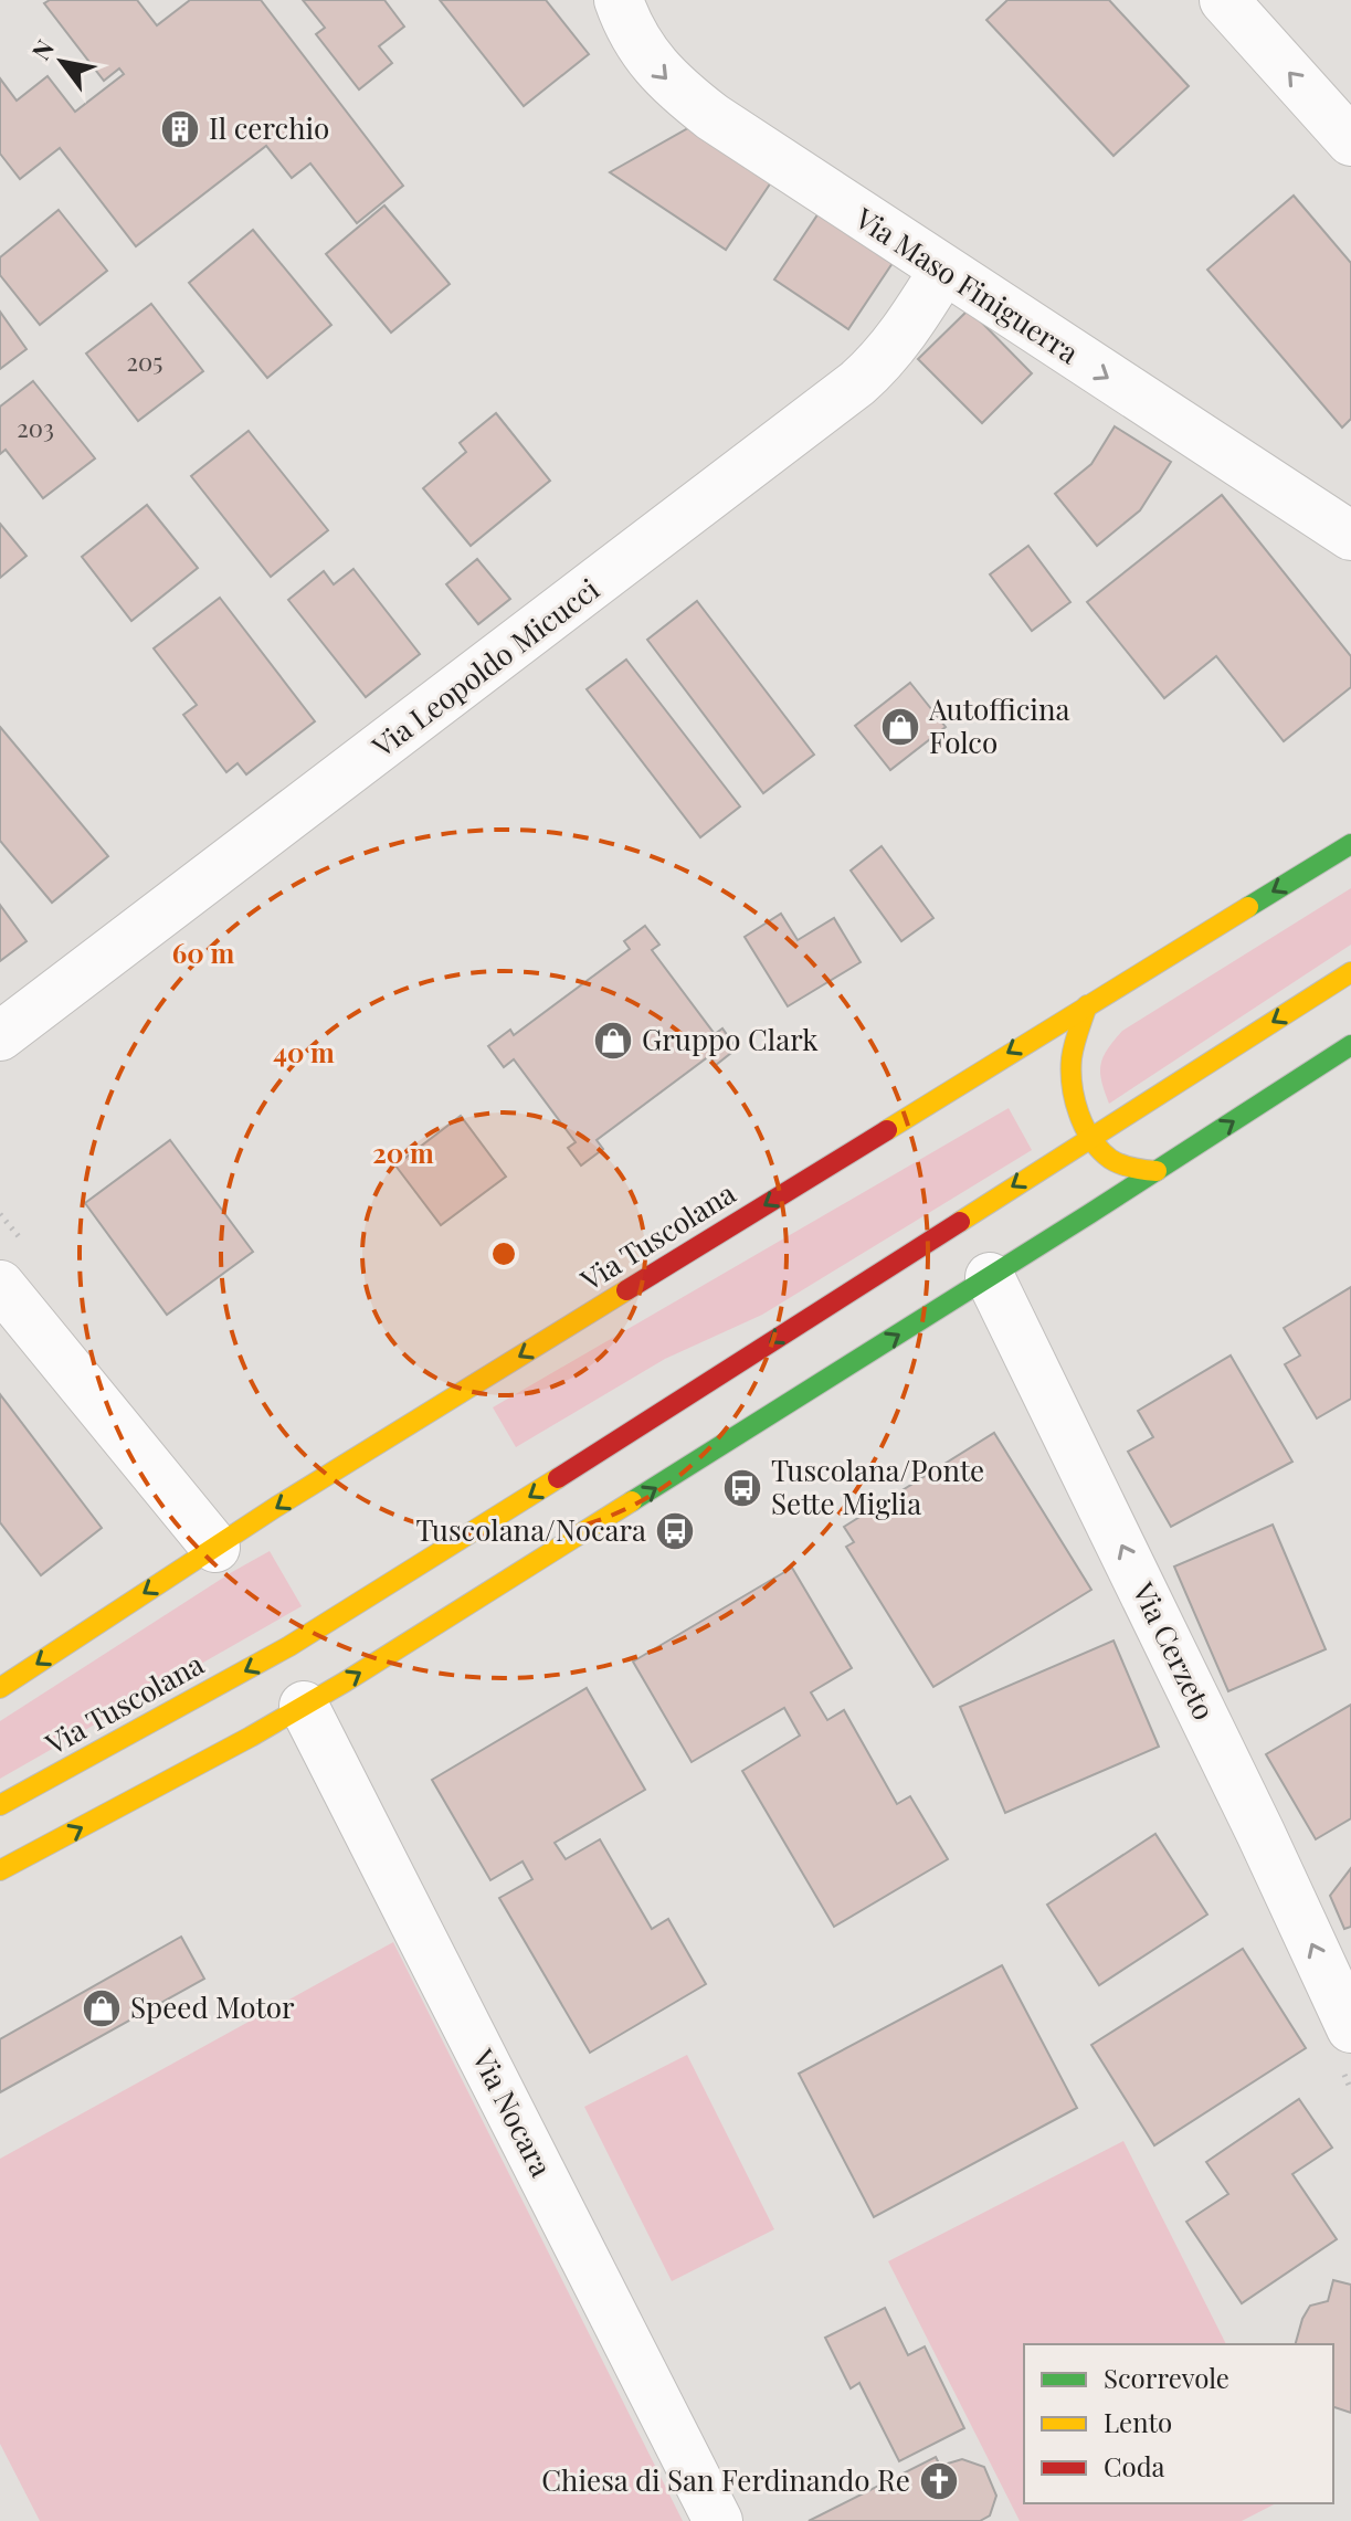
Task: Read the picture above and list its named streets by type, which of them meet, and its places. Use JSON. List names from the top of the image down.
{
  "streets": {
    "main road": ["Via Tuscolana"],
    "street": [
      "Via Maso Finiguerra",
      "Via Leopoldo Micucci",
      "Via Cerzeto",
      "Via Nocara"
    ]
  },
  "crossings": [
    ["Via Maso Finiguerra", "Via Leopoldo Micucci"]
  ],
  "one_way": ["Via Maso Finiguerra", "Via Cerzeto"],
  "places": {
    "building": ["Il cerchio"],
    "shop": ["Autofficina Folco", "Gruppo Clark", "Speed Motor"],
    "bus stop": ["Tuscolana/Ponte Sette Miglia", "Tuscolana/Nocara"],
    "church": ["Chiesa di San Ferdinando Re"]
  },
  "house_numbers": ["205", "203"],
  "legend": ["Scorrevole", "Lento", "Coda"],
  "north": "top left",
  "rings": ["60 m", "40 m", "20 m"]
}
